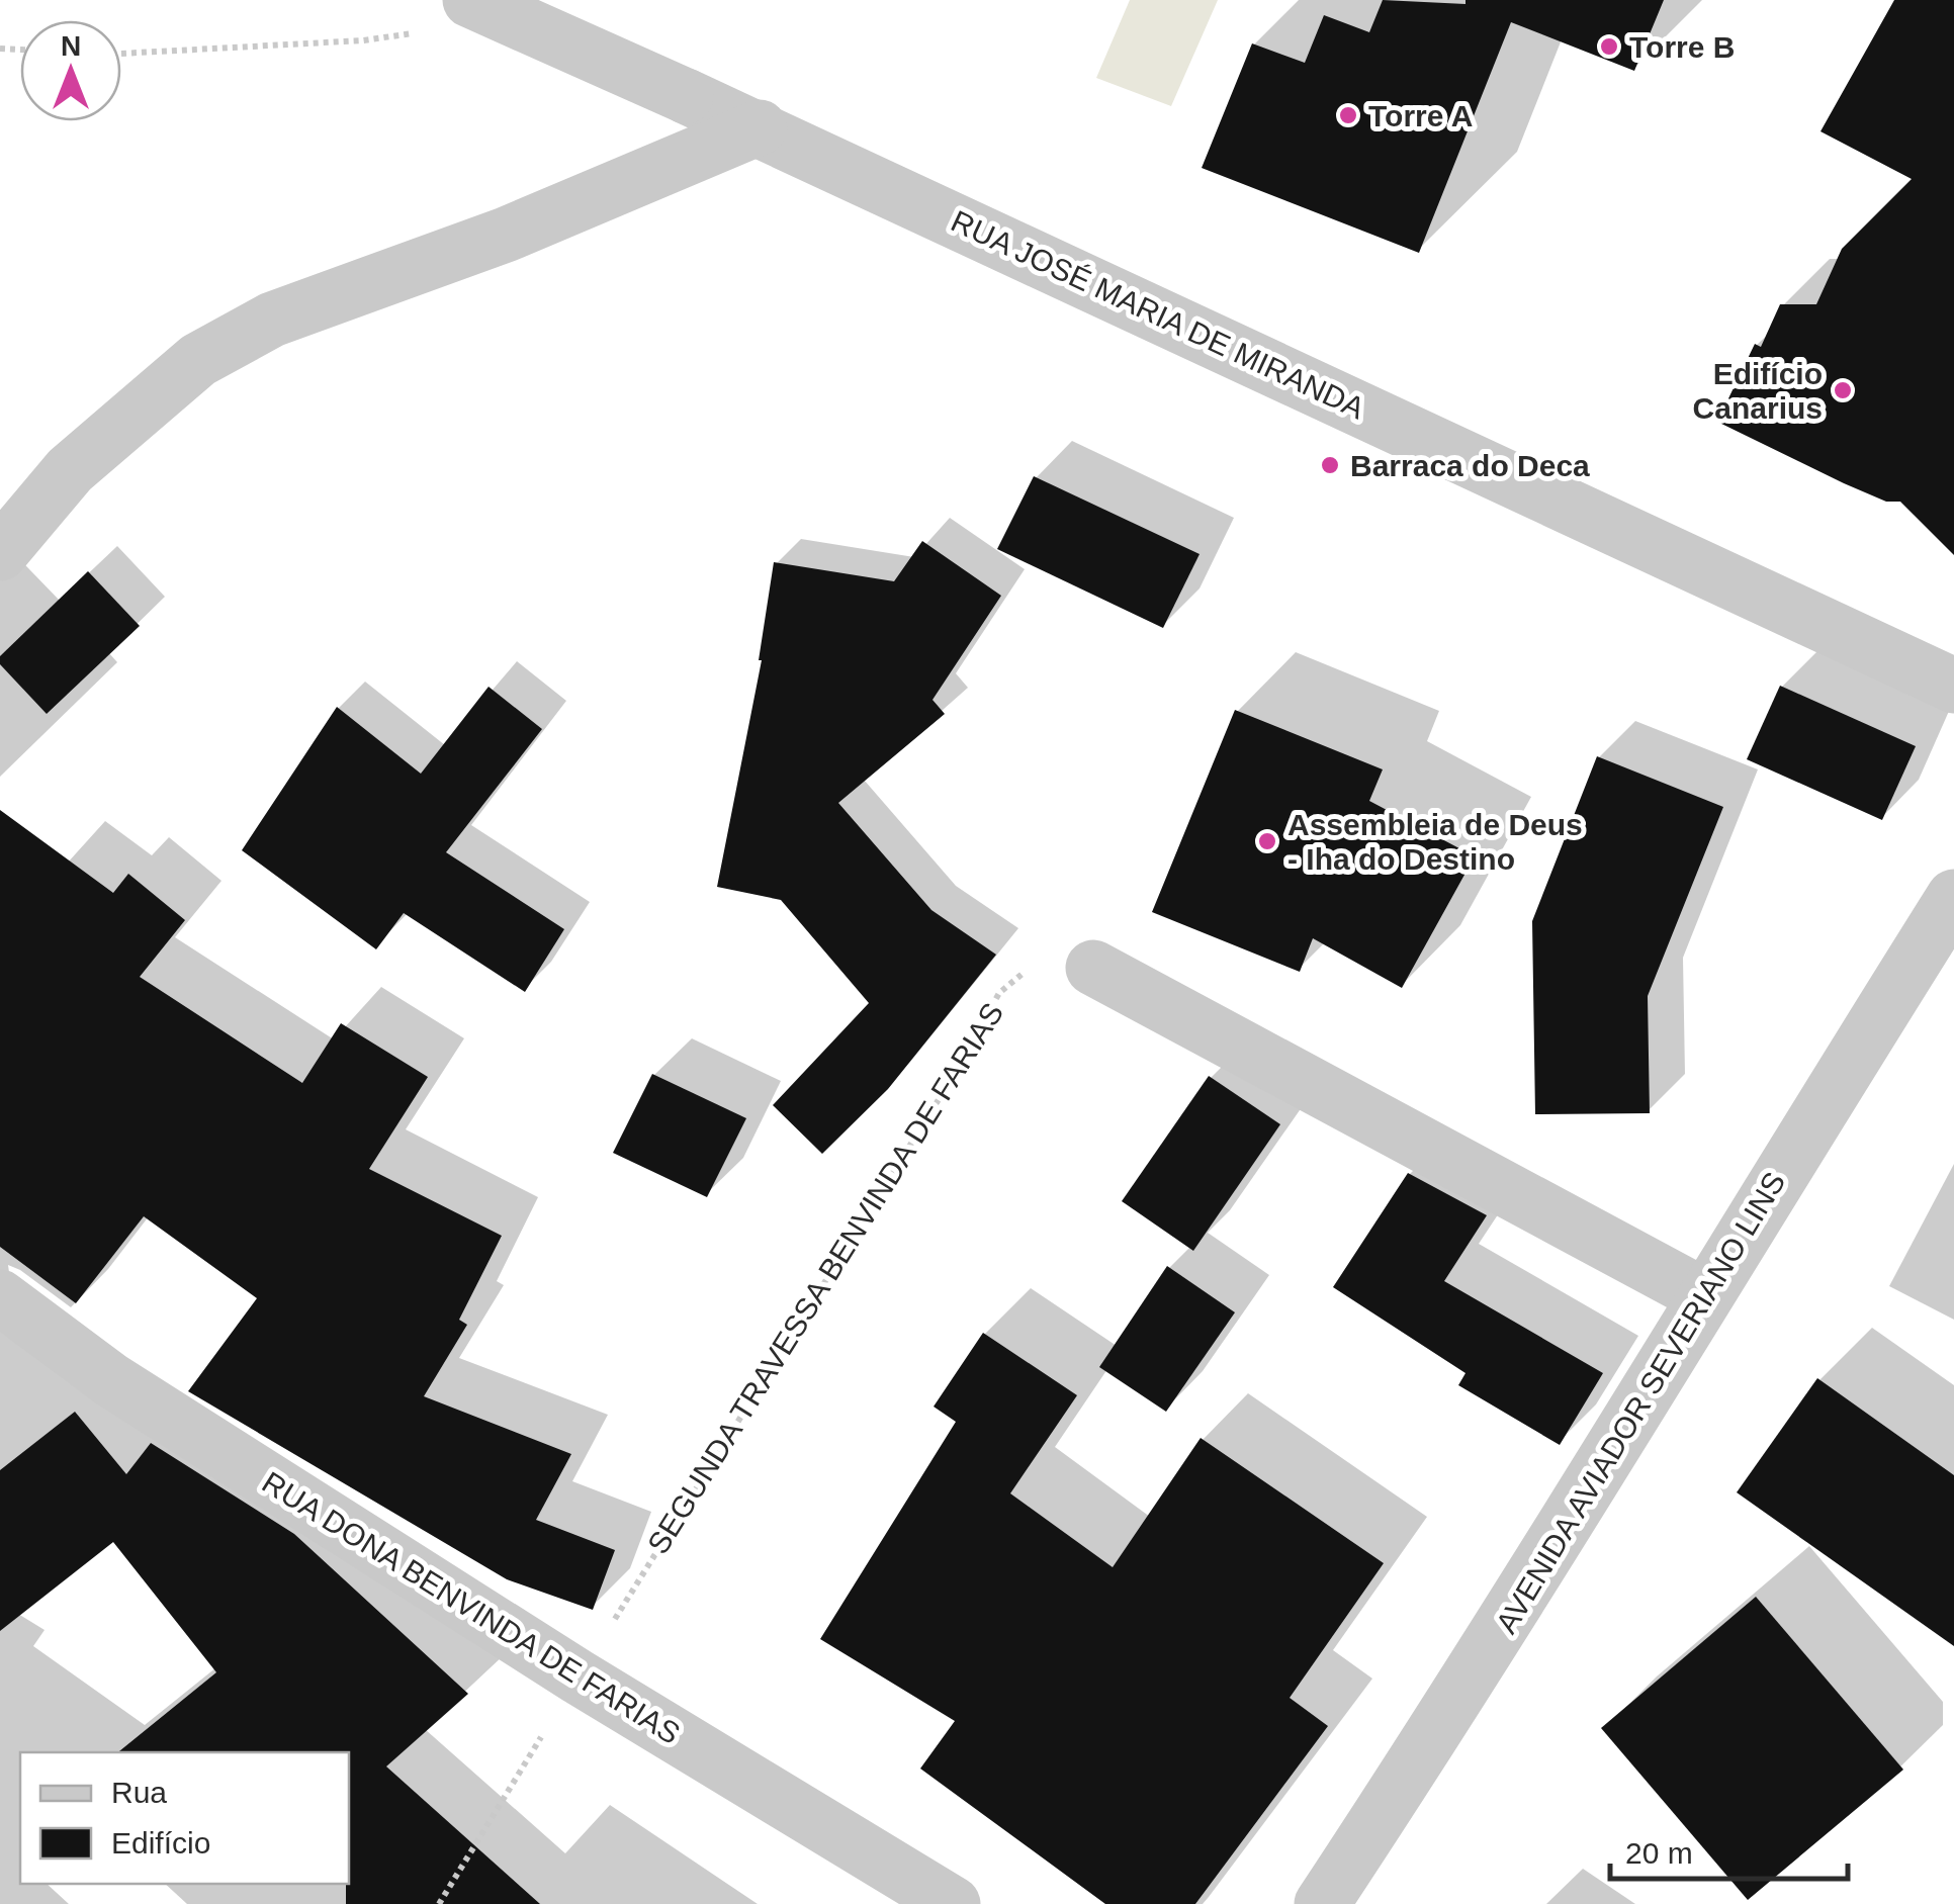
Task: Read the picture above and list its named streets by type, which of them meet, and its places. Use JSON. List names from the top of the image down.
{
  "streets": {
    "street": ["RUA JOSÉ MARIA DE MIRANDA", "AVENIDA AVIADOR SEVERIANO LINS", "RUA DONA BENVINDA DE FARIAS"],
    "path": ["SEGUNDA TRAVESSA BENVINDA DE FARIAS"]
  },
  "crossings": [
    ["SEGUNDA TRAVESSA BENVINDA DE FARIAS", "RUA DONA BENVINDA DE FARIAS"]
  ],
  "places": [
    "Torre B",
    "Torre A",
    "Edifício Canarius",
    "Barraca do Deca",
    "Assembleia de Deus - Iha do Destino"
  ],
  "legend": ["Rua", "Edifício"],
  "scale_bar": "20 m",
  "north": "top"
}
